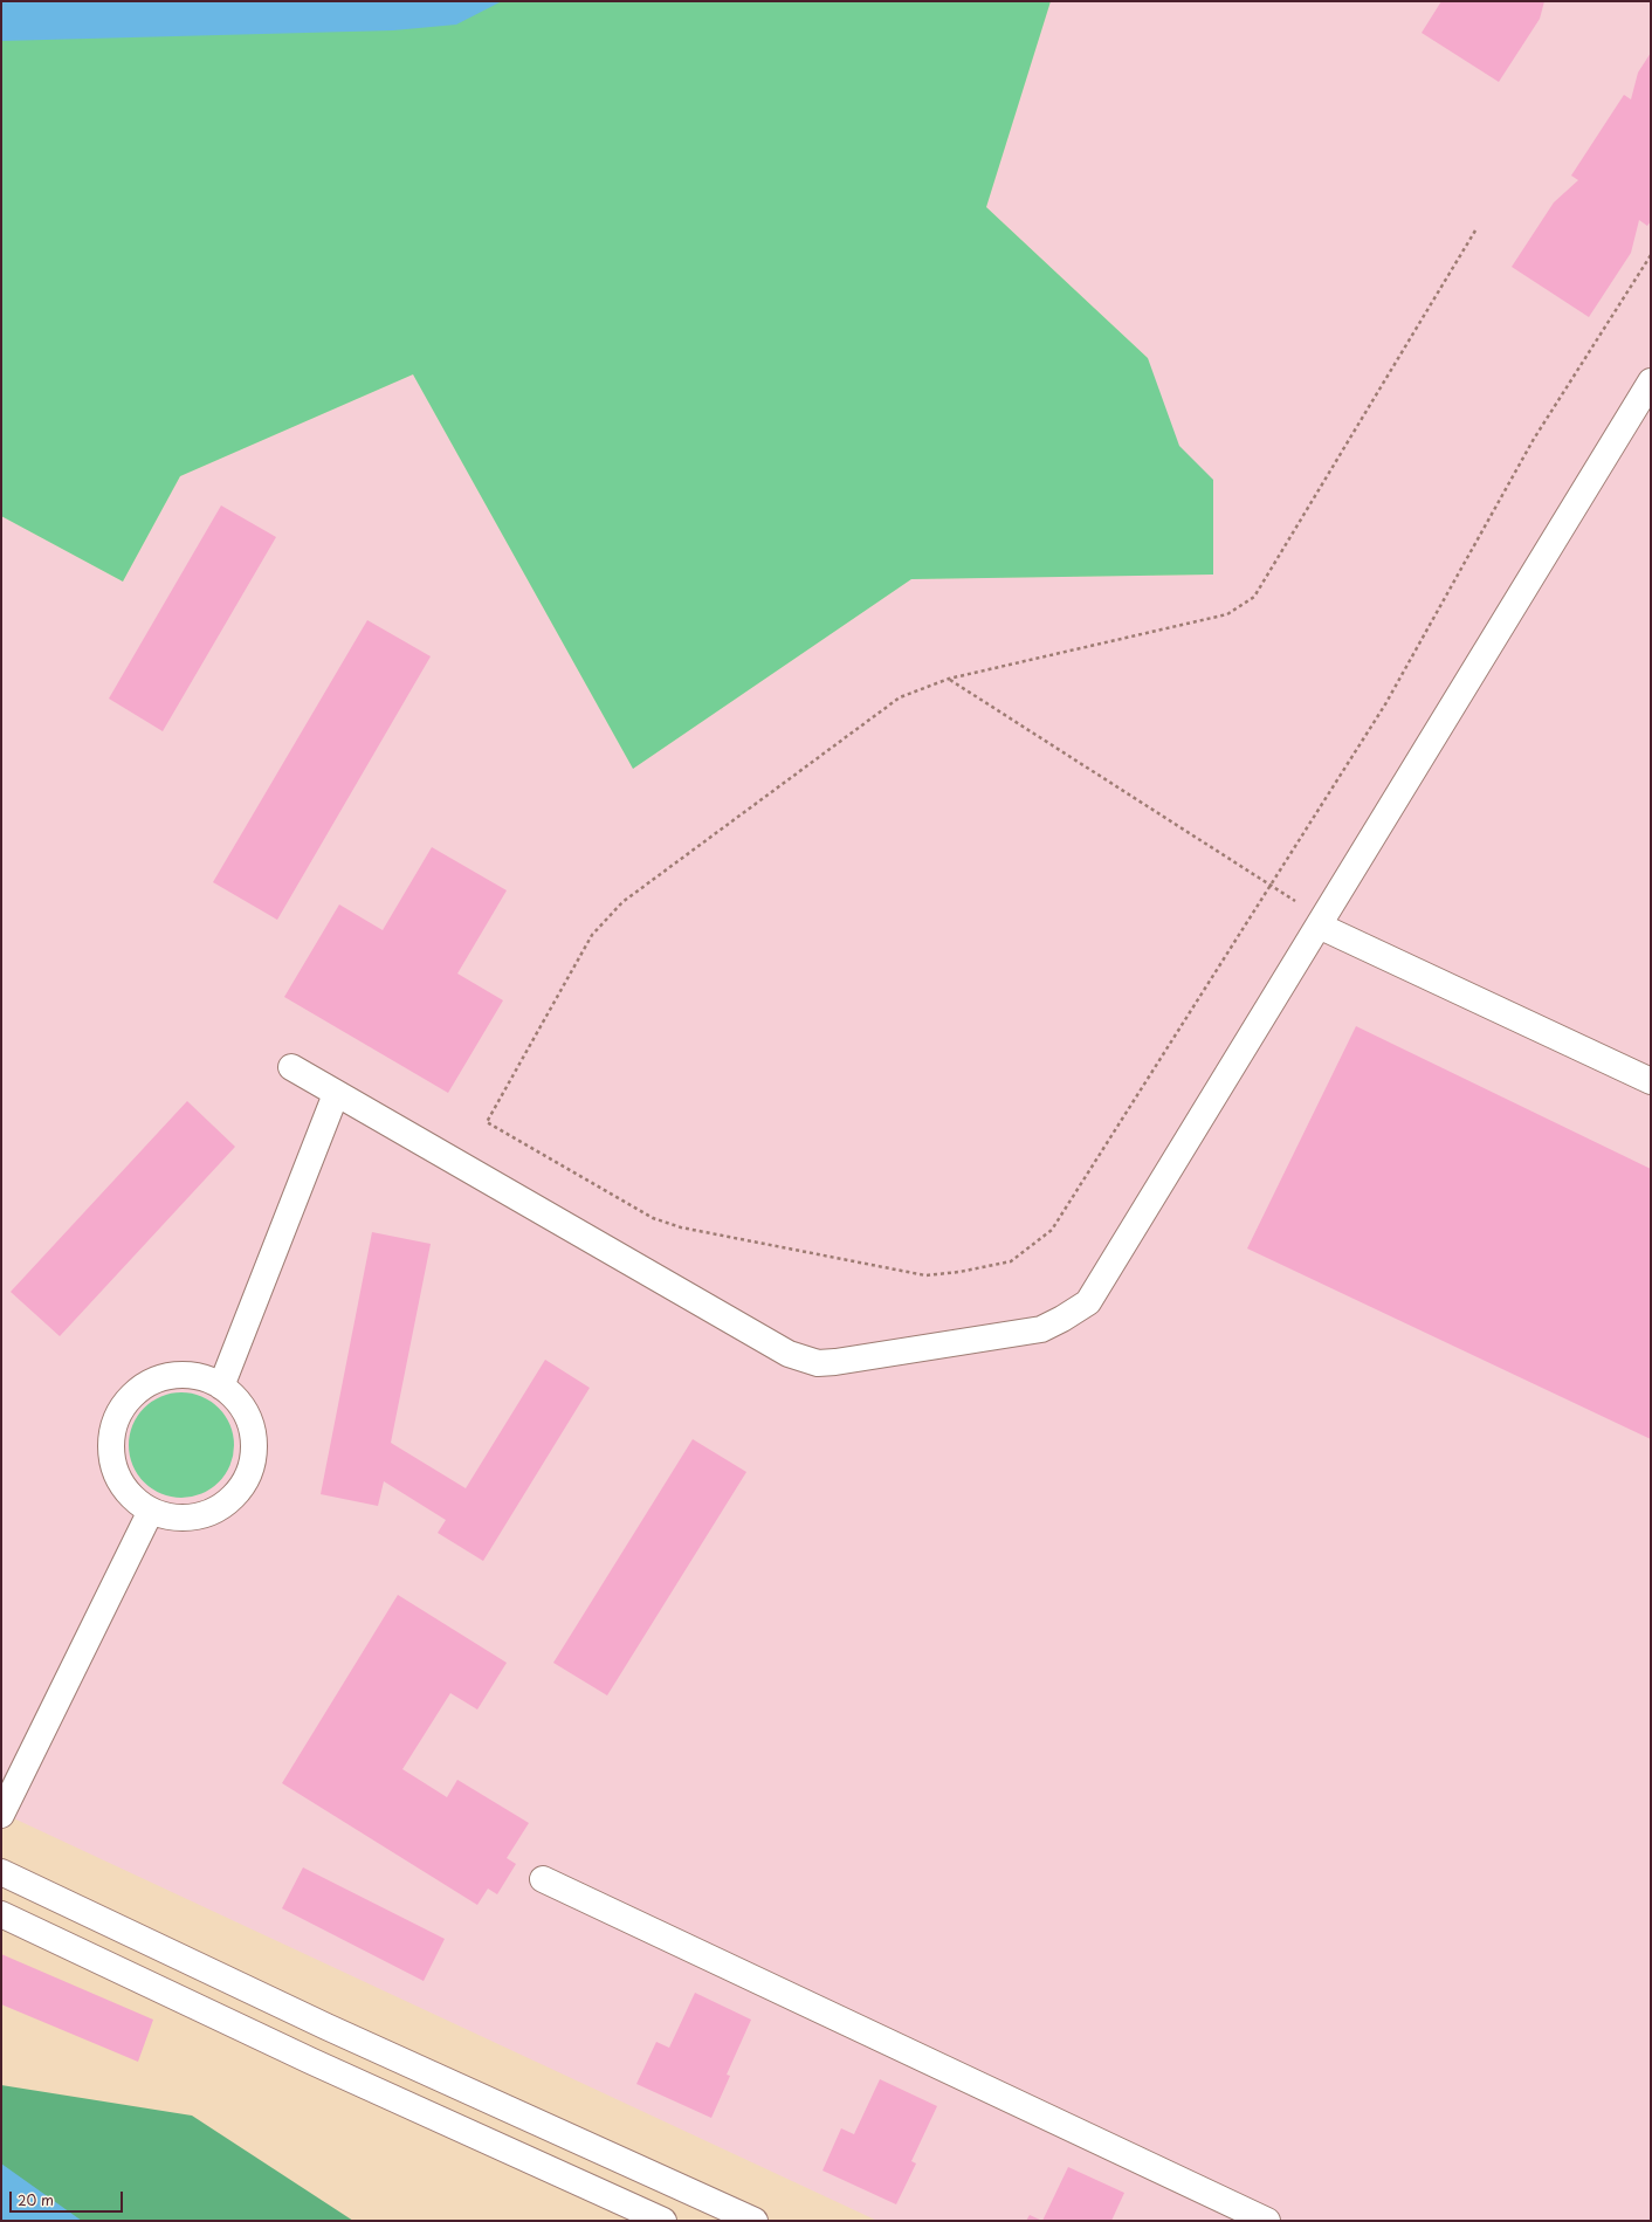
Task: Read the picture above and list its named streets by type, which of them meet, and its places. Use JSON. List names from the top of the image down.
{
  "scale_bar": "20 m"
}
